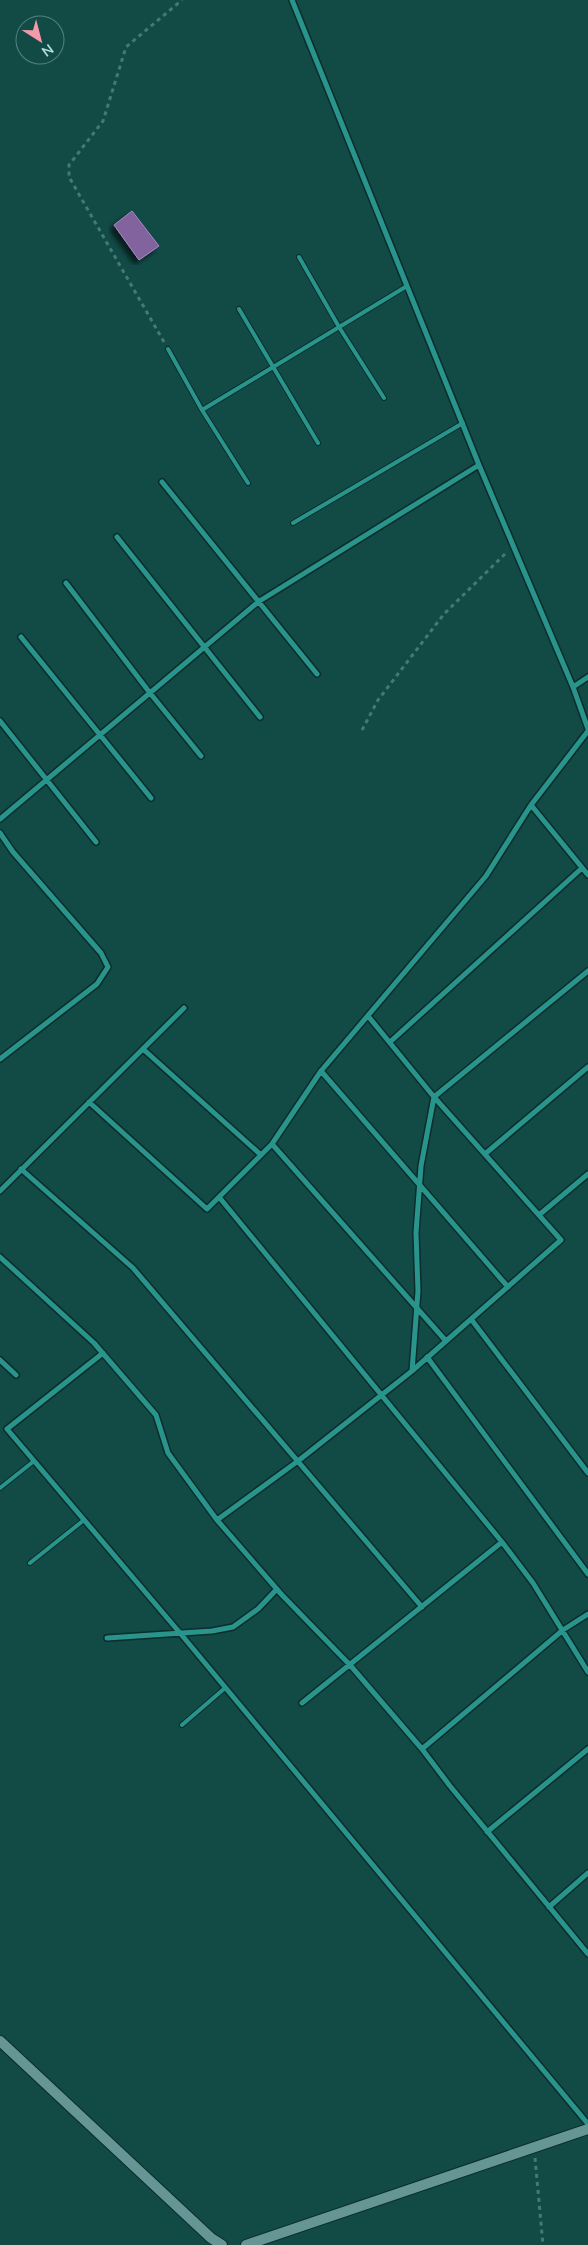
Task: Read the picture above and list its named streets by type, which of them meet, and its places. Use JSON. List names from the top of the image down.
{
  "north": "bottom right"
}
